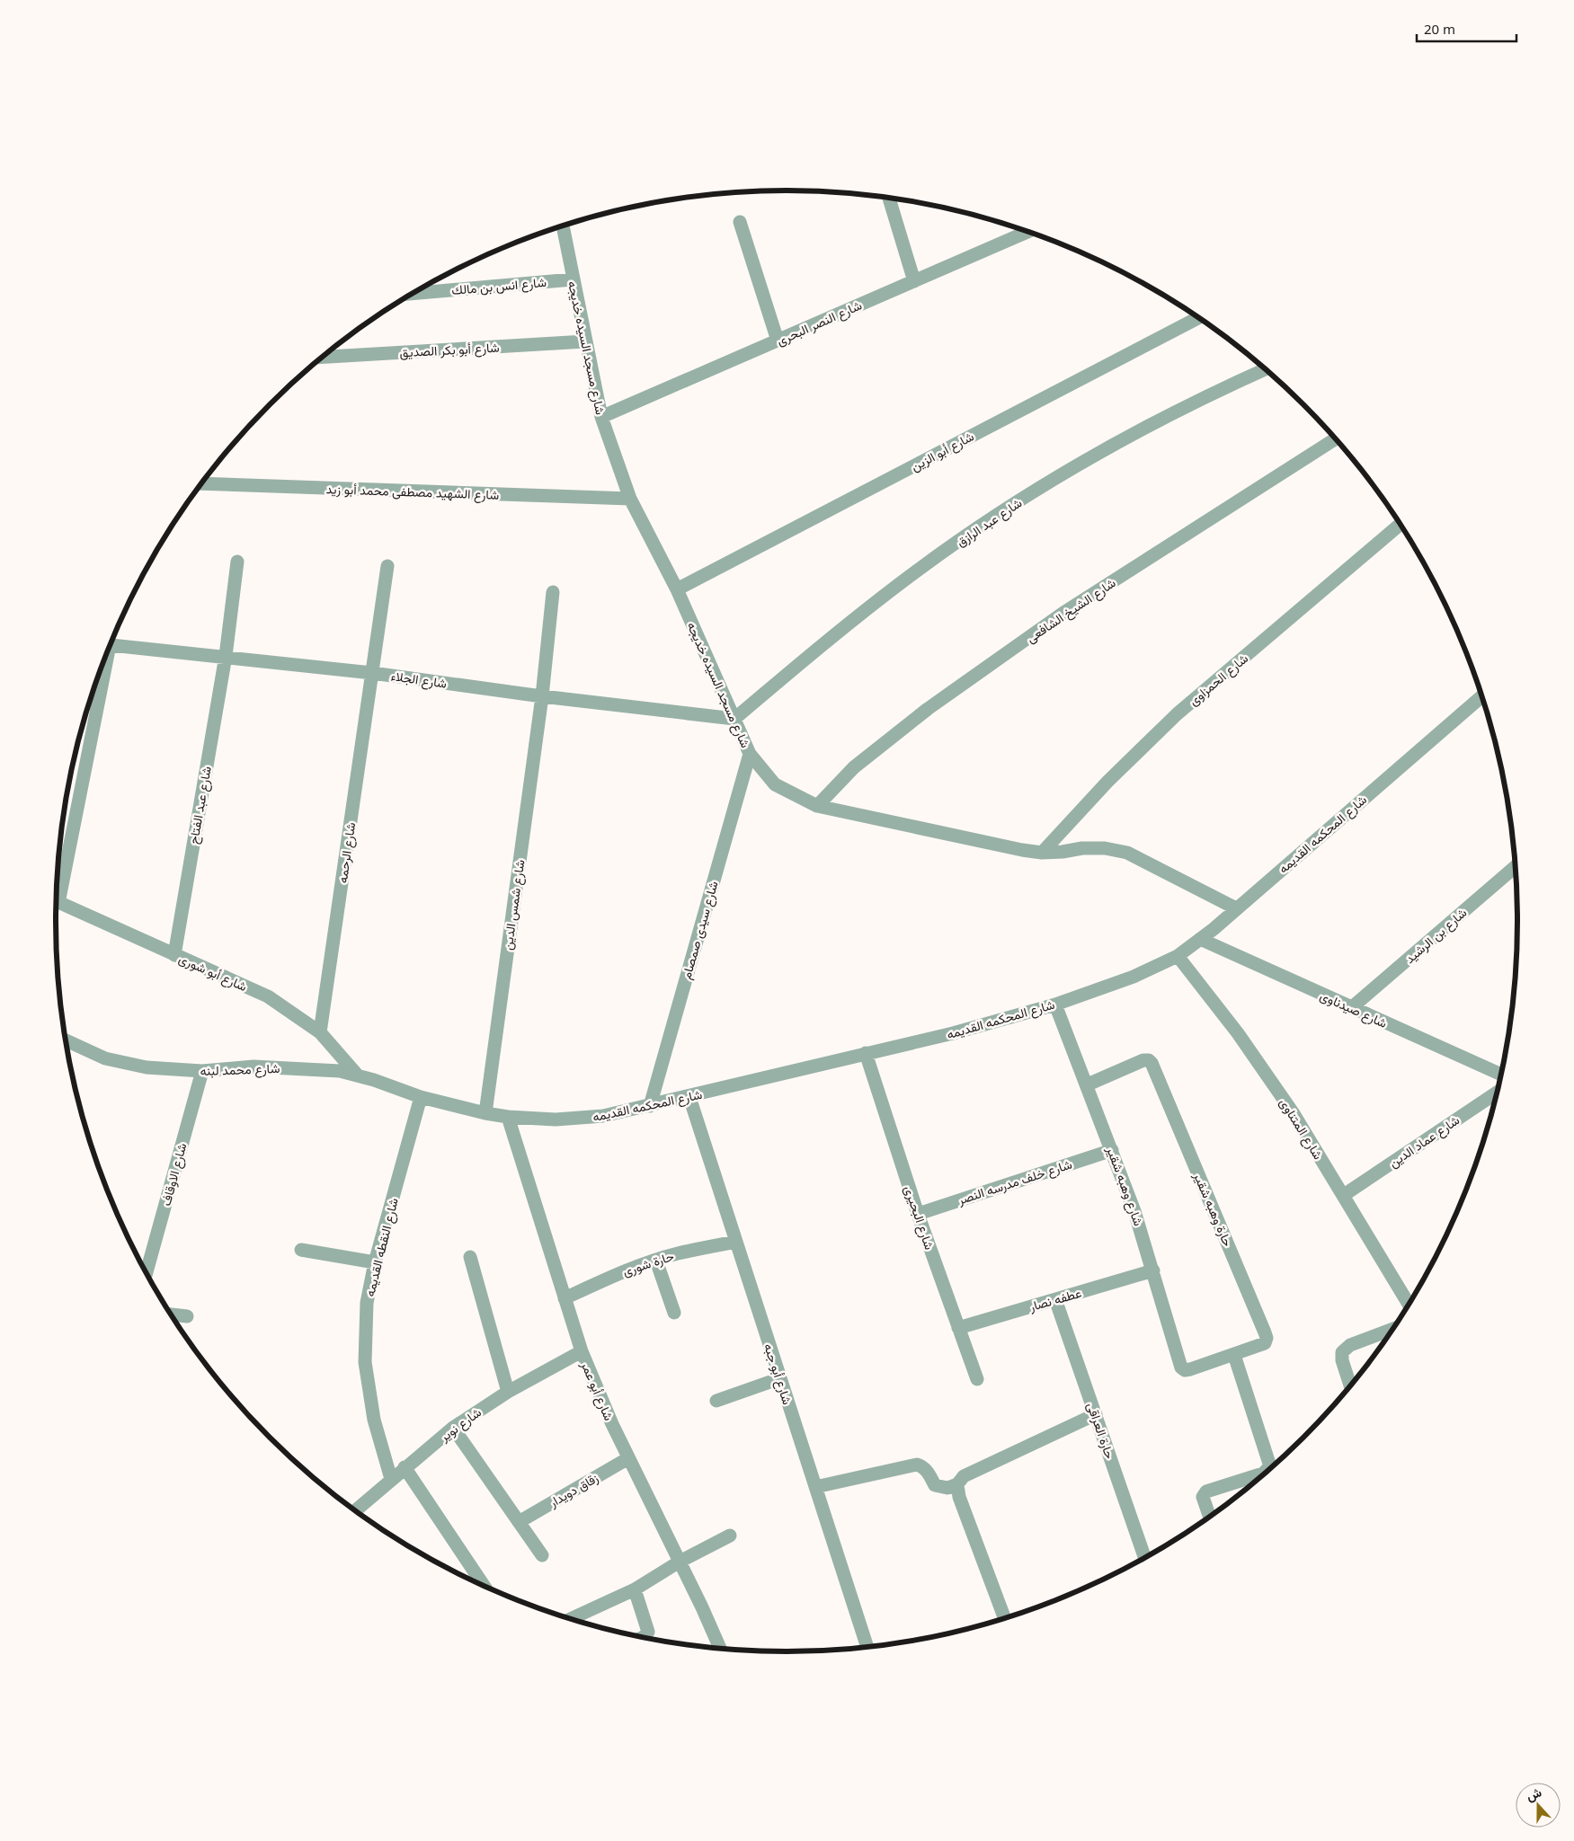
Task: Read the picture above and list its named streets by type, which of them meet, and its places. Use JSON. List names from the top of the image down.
{
  "streets": {
    "street": [
      "شارع انس بن مالك",
      "شارع النصر البحرى",
      "شارع مسجد السيده خديجه",
      "شارع أبو بكر الصديق",
      "شارع أبو الزين",
      "شارع الشهيد مصطفى محمد أبو زيد",
      "شارع عبد الرازق",
      "شارع الشيخ الشافعى",
      "شارع الجلاء",
      "شارع الحمزاوى",
      "شارع عبد الفتاح",
      "شارع المحكمه القديمه",
      "شارع الرحمه",
      "شارع شمس الدين",
      "شارع سيدى صمصام",
      "شارع بن الرشيد",
      "شارع أبو شورى",
      "شارع صيدناوى",
      "شارع محمد لبنه",
      "شارع المتناوى",
      "شارع عماد الدين",
      "شارع الاوقاف",
      "شارع خلف مدرسه النصر",
      "شارع وهبه شقير",
      "حارة وهبه شقير",
      "شارع البحيرى",
      "شارع النقطه القديمه",
      "حارة شورى",
      "عطفه نصار",
      "شارع أبو جبه",
      "شارع أبو عمر",
      "شارع نوير",
      "حارة العراقى",
      "زقاق دويدار"
    ]
  },
  "crossings": [
    ["شارع انس بن مالك", "شارع مسجد السيده خديجه"],
    ["شارع النصر البحرى", "شارع مسجد السيده خديجه"],
    ["شارع مسجد السيده خديجه", "شارع أبو بكر الصديق"],
    ["شارع مسجد السيده خديجه", "شارع أبو الزين"],
    ["شارع مسجد السيده خديجه", "شارع الشهيد مصطفى محمد أبو زيد"],
    ["شارع مسجد السيده خديجه", "شارع عبد الرازق"],
    ["شارع مسجد السيده خديجه", "شارع الشيخ الشافعى"],
    ["شارع مسجد السيده خديجه", "شارع الجلاء"],
    ["شارع مسجد السيده خديجه", "شارع الحمزاوى"],
    ["شارع مسجد السيده خديجه", "شارع المحكمه القديمه"],
    ["شارع مسجد السيده خديجه", "شارع سيدى صمصام"],
    ["شارع عبد الرازق", "شارع الجلاء"],
    ["شارع الجلاء", "شارع عبد الفتاح"],
    ["شارع الجلاء", "شارع الرحمه"],
    ["شارع الجلاء", "شارع شمس الدين"],
    ["شارع عبد الفتاح", "شارع أبو شورى"],
    ["شارع المحكمه القديمه", "شارع شمس الدين"],
    ["شارع المحكمه القديمه", "شارع سيدى صمصام"],
    ["شارع المحكمه القديمه", "شارع صيدناوى"],
    ["شارع المحكمه القديمه", "شارع محمد لبنه"],
    ["شارع المحكمه القديمه", "شارع المتناوى"],
    ["شارع المحكمه القديمه", "شارع وهبه شقير"],
    ["شارع المحكمه القديمه", "شارع البحيرى"],
    ["شارع المحكمه القديمه", "شارع النقطه القديمه"],
    ["شارع المحكمه القديمه", "شارع أبو جبه"],
    ["شارع المحكمه القديمه", "شارع أبو عمر"],
    ["شارع الرحمه", "شارع أبو شورى"],
    ["شارع بن الرشيد", "شارع صيدناوى"],
    ["شارع أبو شورى", "شارع محمد لبنه"],
    ["شارع محمد لبنه", "شارع الاوقاف"],
    ["شارع محمد لبنه", "شارع النقطه القديمه"],
    ["شارع المتناوى", "شارع عماد الدين"],
    ["شارع خلف مدرسه النصر", "شارع وهبه شقير"],
    ["شارع خلف مدرسه النصر", "شارع البحيرى"],
    ["شارع وهبه شقير", "حارة وهبه شقير"],
    ["شارع وهبه شقير", "عطفه نصار"],
    ["شارع البحيرى", "عطفه نصار"],
    ["شارع النقطه القديمه", "شارع نوير"],
    ["حارة شورى", "شارع أبو جبه"],
    ["حارة شورى", "شارع أبو عمر"],
    ["عطفه نصار", "حارة العراقى"],
    ["شارع أبو عمر", "شارع نوير"],
    ["شارع أبو عمر", "زقاق دويدار"]
  ],
  "scale_bar": "20 m",
  "north": "top"
}
